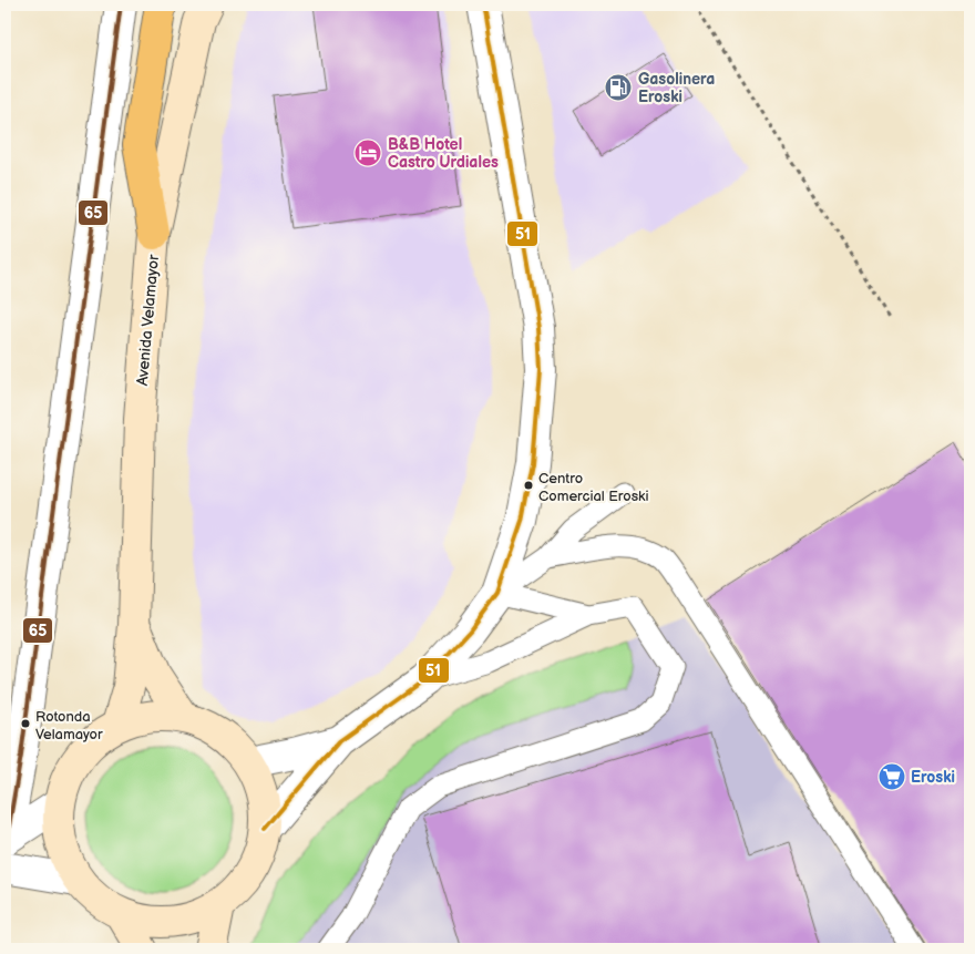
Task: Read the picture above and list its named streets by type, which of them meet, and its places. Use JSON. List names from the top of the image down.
{
  "streets": {
    "street": ["Avenida Velamayor"]
  },
  "places": {
    "fuel station": ["Gasolinera Eroski"],
    "hotel": ["B&B Hotel Castro Urdiales"],
    "other": ["Centro Comercial Eroski", "Rotonda Velamayor"],
    "supermarket": ["Eroski"]
  },
  "lines": ["transit line 51", "transit line 65"]
}
